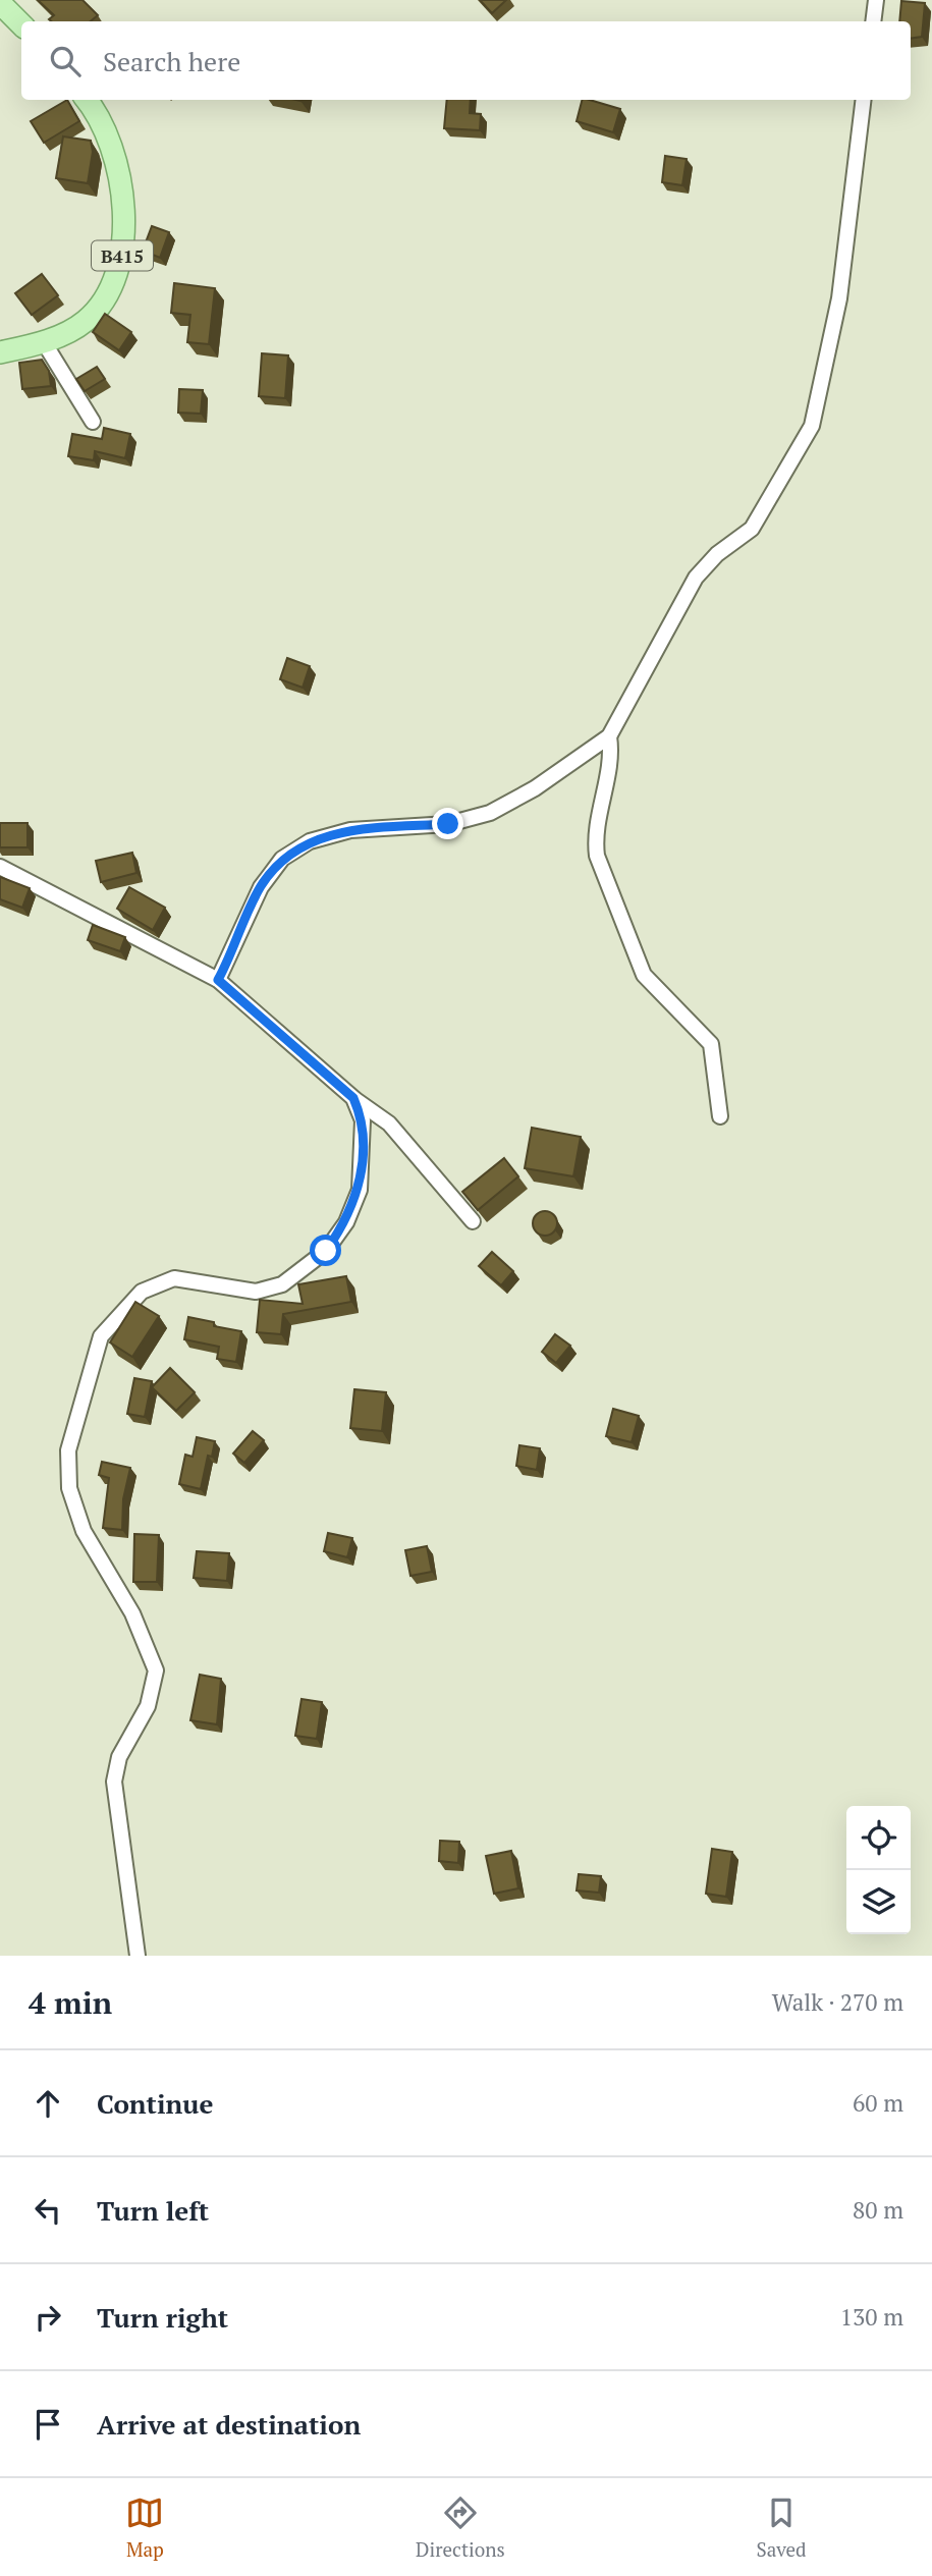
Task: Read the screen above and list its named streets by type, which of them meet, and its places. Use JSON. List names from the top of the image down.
{
  "streets": {
    "main road": ["B415"]
  },
  "page": {
    "search": "Search here",
    "heading": ["4 min", "Walk · 270 m"],
    "list": [
      ["Continue", "60 m"],
      ["Turn left", "80 m"],
      ["Turn right", "130 m"],
      "Arrive at destination"
    ],
    "nav": ["Map", "Directions", "Saved"]
  }
}
